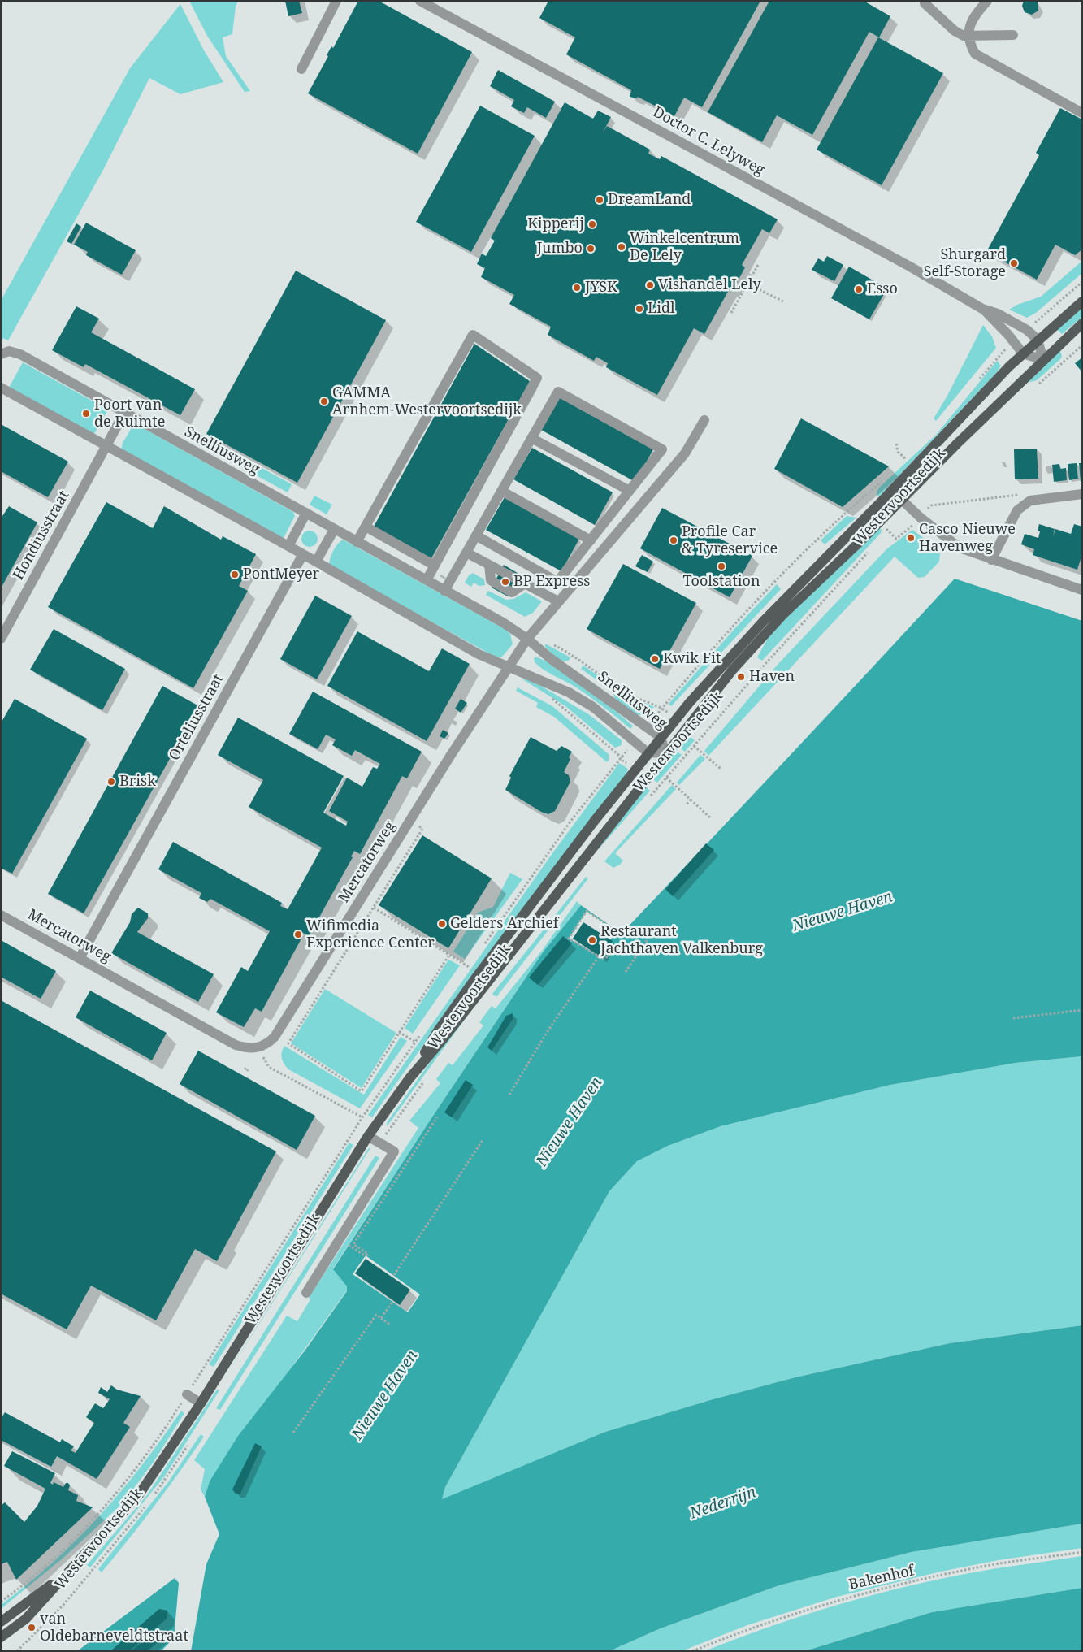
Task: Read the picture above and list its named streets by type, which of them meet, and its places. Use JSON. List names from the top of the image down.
{
  "streets": {
    "main road": ["Westervoortsedijk"],
    "street": [
      "Doctor C. Lelyweg",
      "Snelliusweg",
      "Hondiusstraat",
      "Orteliusstraat",
      "Mercatorweg"
    ],
    "path": ["Bakenhof"]
  },
  "crossings": [
    ["Doctor C. Lelyweg", "Westervoortsedijk"],
    ["Snelliusweg", "Westervoortsedijk"],
    ["Snelliusweg", "Hondiusstraat"],
    ["Snelliusweg", "Orteliusstraat"],
    ["Snelliusweg", "Mercatorweg"],
    ["Orteliusstraat", "Mercatorweg"]
  ],
  "water": ["Nieuwe Haven", "Nederrijn"],
  "places": [
    "DreamLand",
    "Kipperij",
    "Winkelcentrum De Lely",
    "Jumbo",
    "Shurgard Self-Storage",
    "Vishandel Lely",
    "JYSK",
    "Esso",
    "Lidl",
    "GAMMA Arnhem-Westervoortsedijk",
    "Poort van de Ruimte",
    "Casco Nieuwe Havenweg",
    "Profile Car & Tyreservice",
    "Toolstation",
    "PontMeyer",
    "BP Express",
    "Kwik Fit",
    "Haven",
    "Brisk",
    "Gelders Archief",
    "Wifimedia Experience Center",
    "Restaurant Jachthaven Valkenburg",
    "van Oldebarneveldtstraat"
  ]
}
